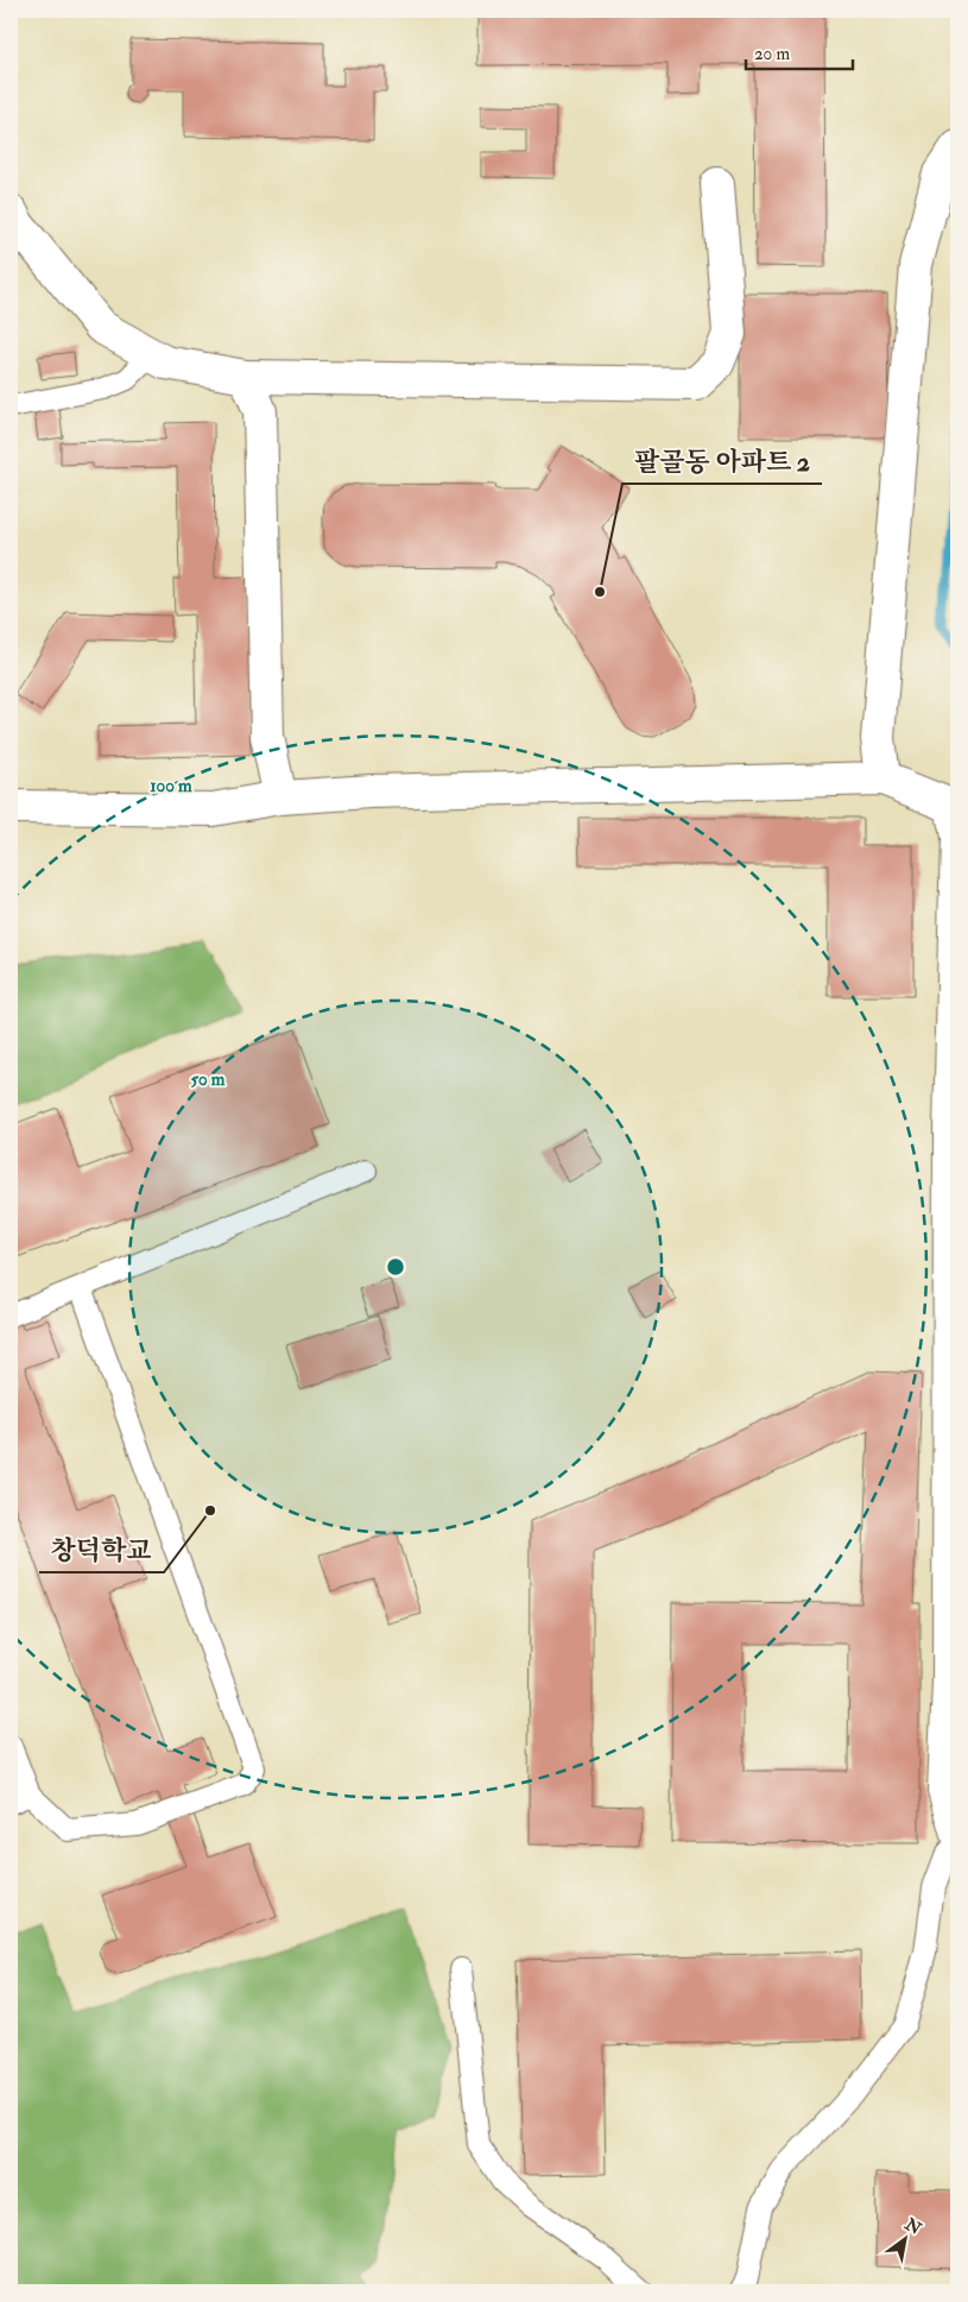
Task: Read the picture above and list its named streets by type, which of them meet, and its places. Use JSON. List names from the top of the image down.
{
  "places": ["팔골동 아파트 2", "창덕학교"],
  "scale_bar": "20 m",
  "north": "top right",
  "rings": ["100 m", "50 m"]
}
